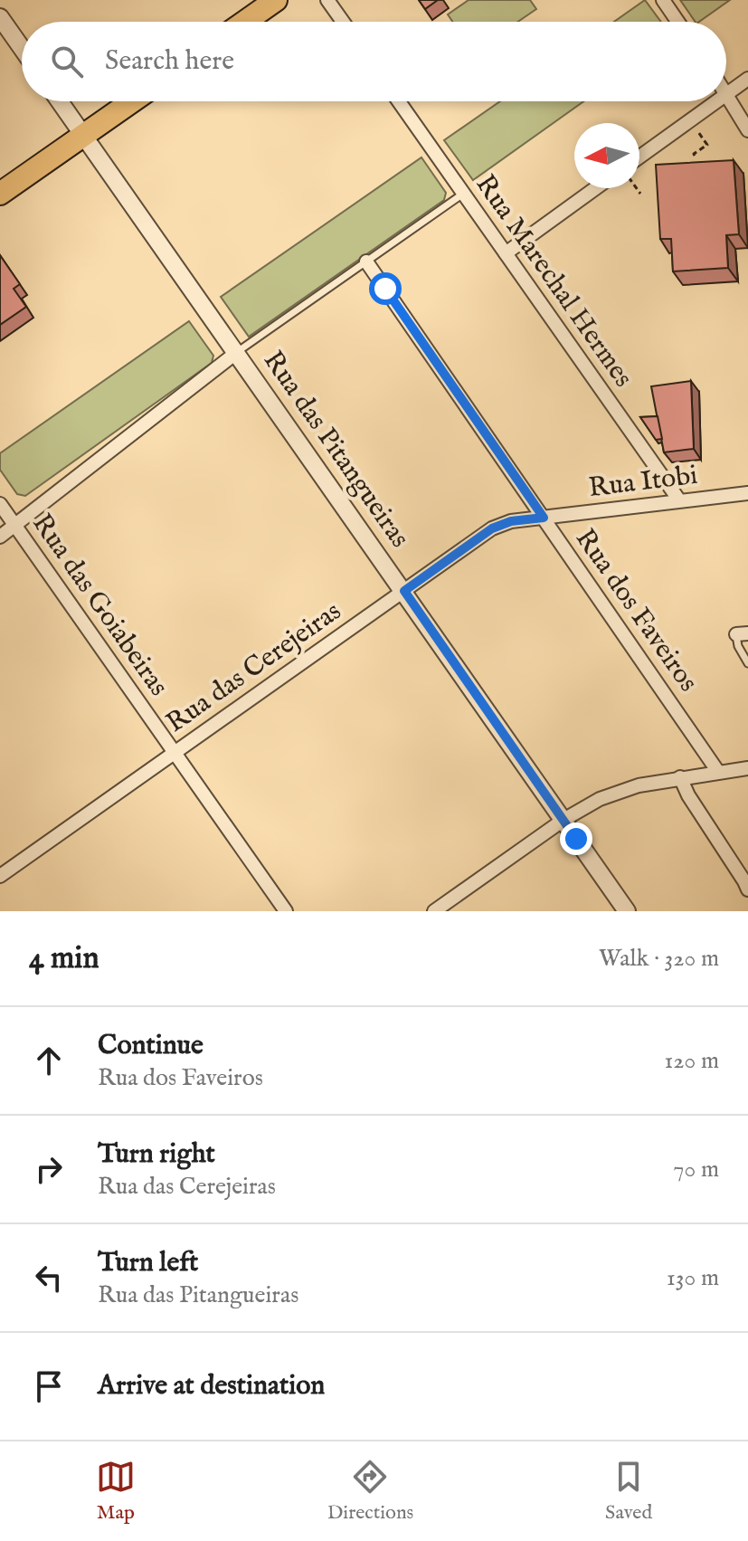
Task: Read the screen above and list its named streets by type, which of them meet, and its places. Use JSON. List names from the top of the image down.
{
  "streets": {
    "street": [
      "Rua Marechal Hermes",
      "Rua das Pitangueiras",
      "Rua Itobi",
      "Rua das Goiabeiras",
      "Rua dos Faveiros",
      "Rua das Cerejeiras"
    ]
  },
  "crossings": [
    ["Rua Marechal Hermes", "Rua Itobi"],
    ["Rua das Pitangueiras", "Rua das Cerejeiras"],
    ["Rua Itobi", "Rua dos Faveiros"],
    ["Rua Itobi", "Rua das Cerejeiras"],
    ["Rua das Goiabeiras", "Rua das Cerejeiras"],
    ["Rua dos Faveiros", "Rua das Cerejeiras"]
  ],
  "north": "left",
  "page": {
    "search": "Search here",
    "heading": ["4 min", "Walk · 320 m"],
    "list": [
      ["Continue", "Rua dos Faveiros", "120 m"],
      ["Turn right", "Rua das Cerejeiras", "70 m"],
      ["Turn left", "Rua das Pitangueiras", "130 m"],
      "Arrive at destination"
    ],
    "nav": ["Map", "Directions", "Saved"]
  }
}
